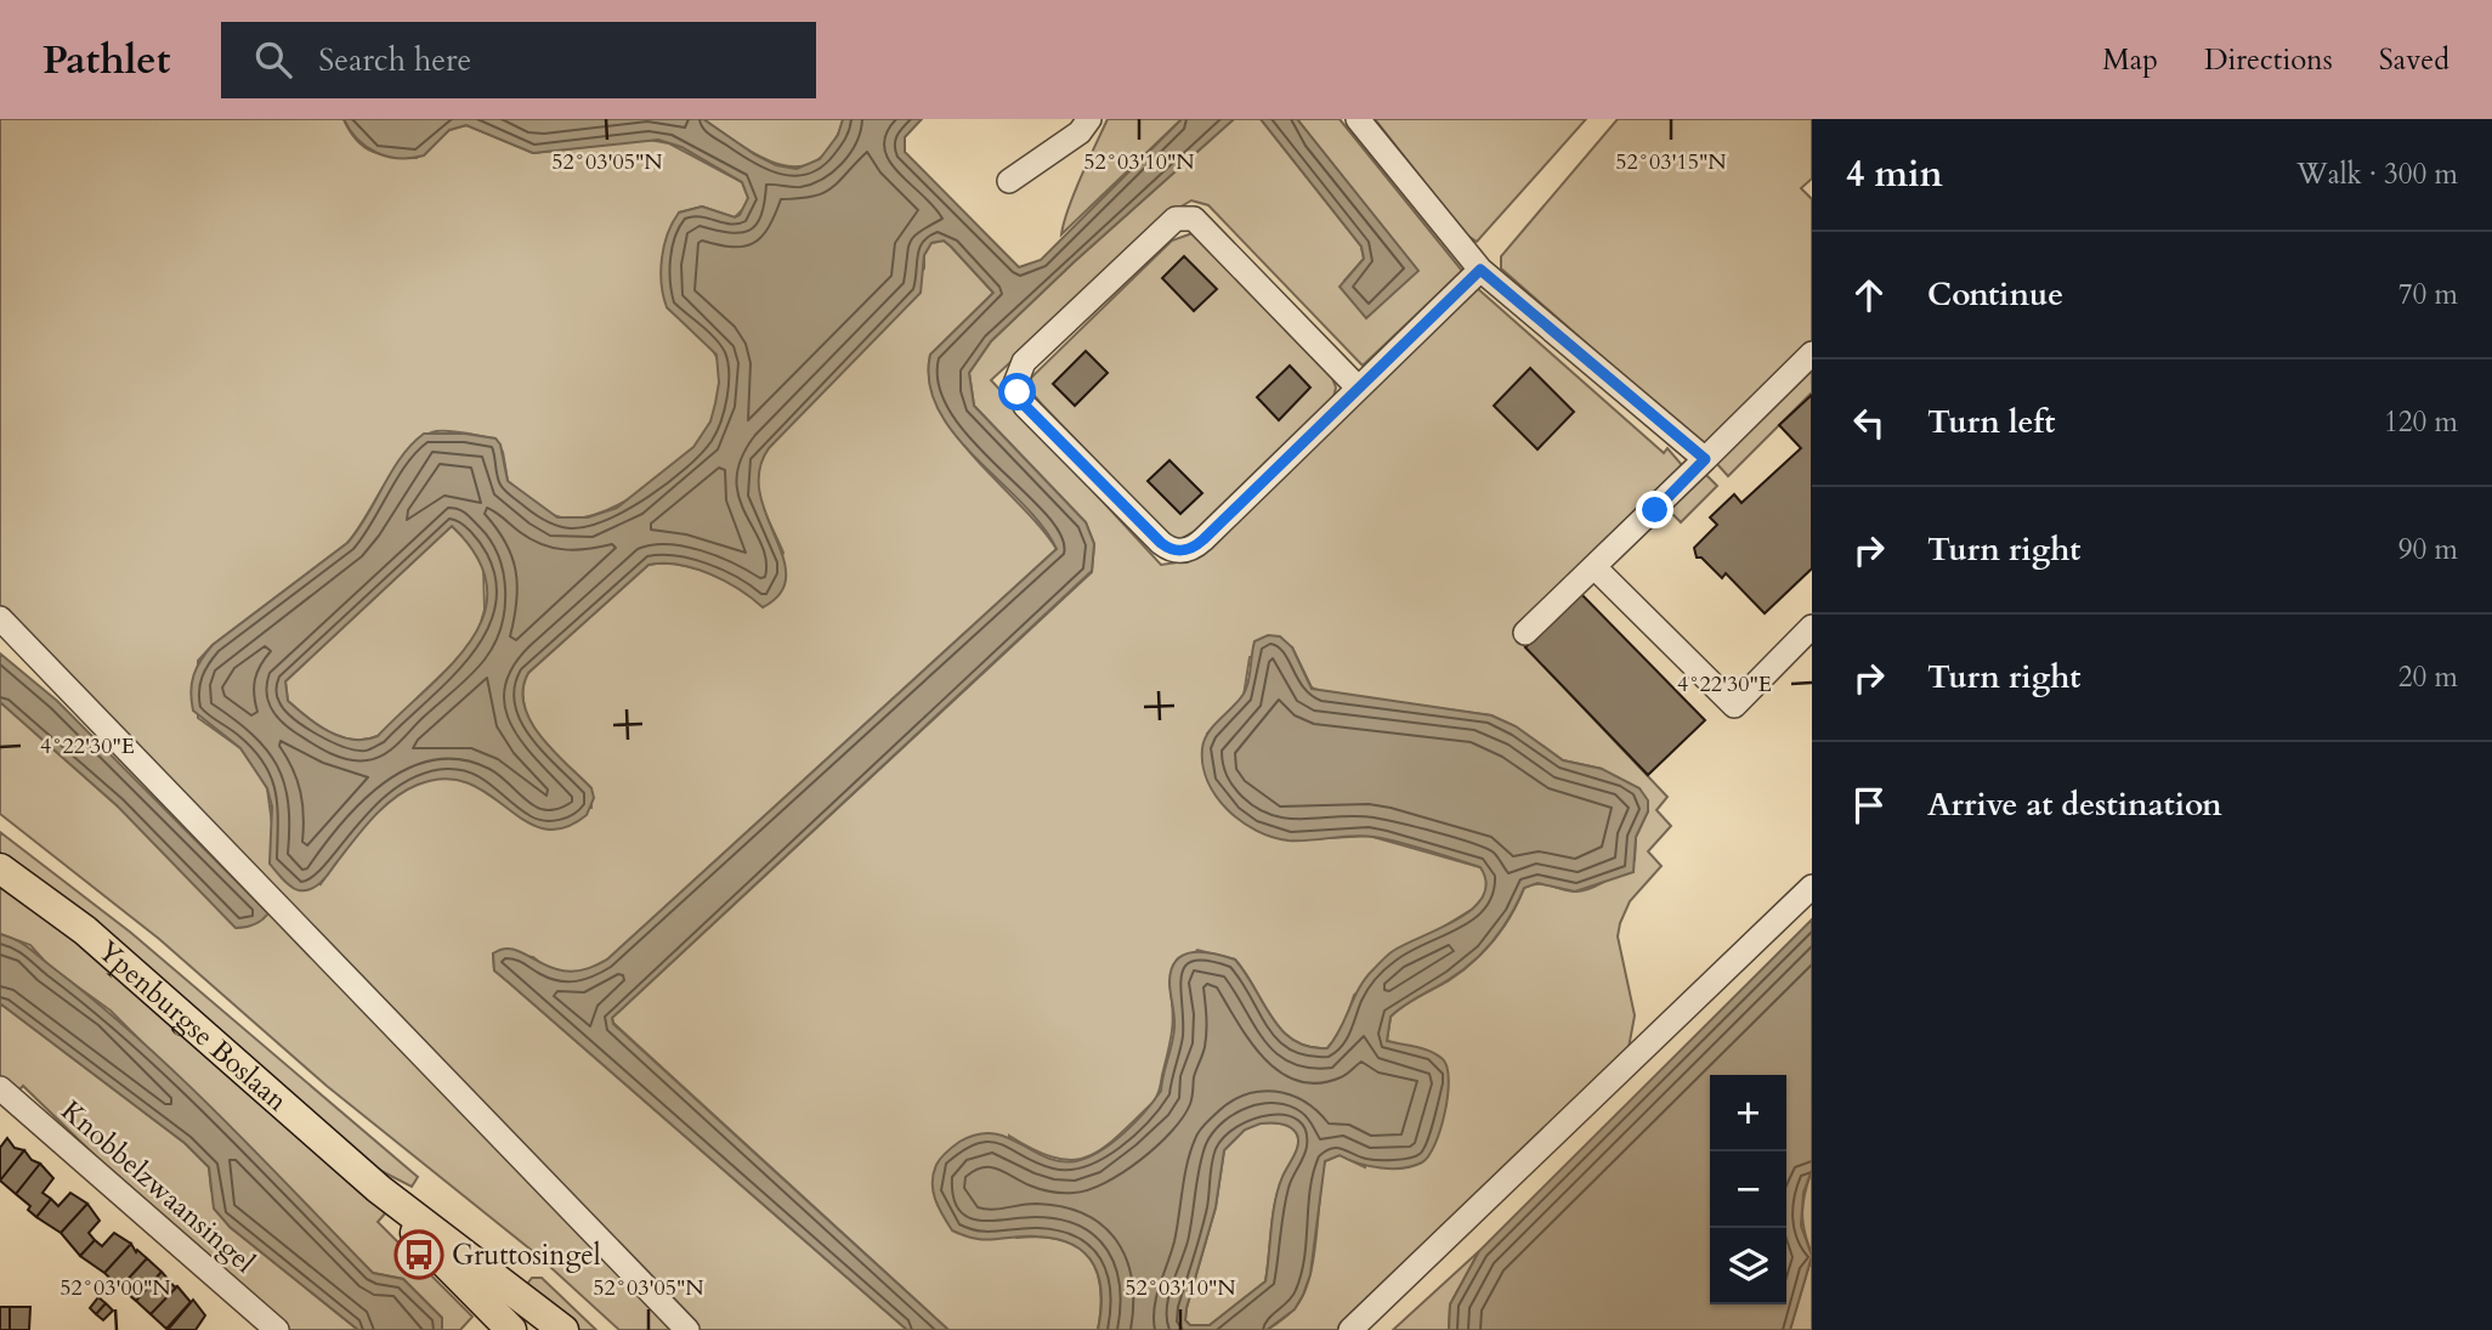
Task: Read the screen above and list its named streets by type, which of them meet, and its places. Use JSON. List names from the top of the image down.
{
  "streets": {
    "main road": ["Ypenburgse Boslaan"],
    "street": ["Knobbelzwaansingel"]
  },
  "places": {
    "bus stop": ["Gruttosingel"]
  },
  "page": {
    "header": "Pathlet",
    "search": "Search here",
    "nav": ["Map", "Directions", "Saved"],
    "heading": ["4 min", "Walk · 300 m"],
    "list": [
      ["Continue", "70 m"],
      ["Turn left", "120 m"],
      ["Turn right", "90 m"],
      ["Turn right", "20 m"],
      "Arrive at destination"
    ],
    "map_buttons": ["+", "−"]
  },
  "coordinates": [
    "52°03'05\"N",
    "52°03'10\"N",
    "52°03'15\"N",
    "4°22'30\"E",
    "52°03'00\"N"
  ]
}
